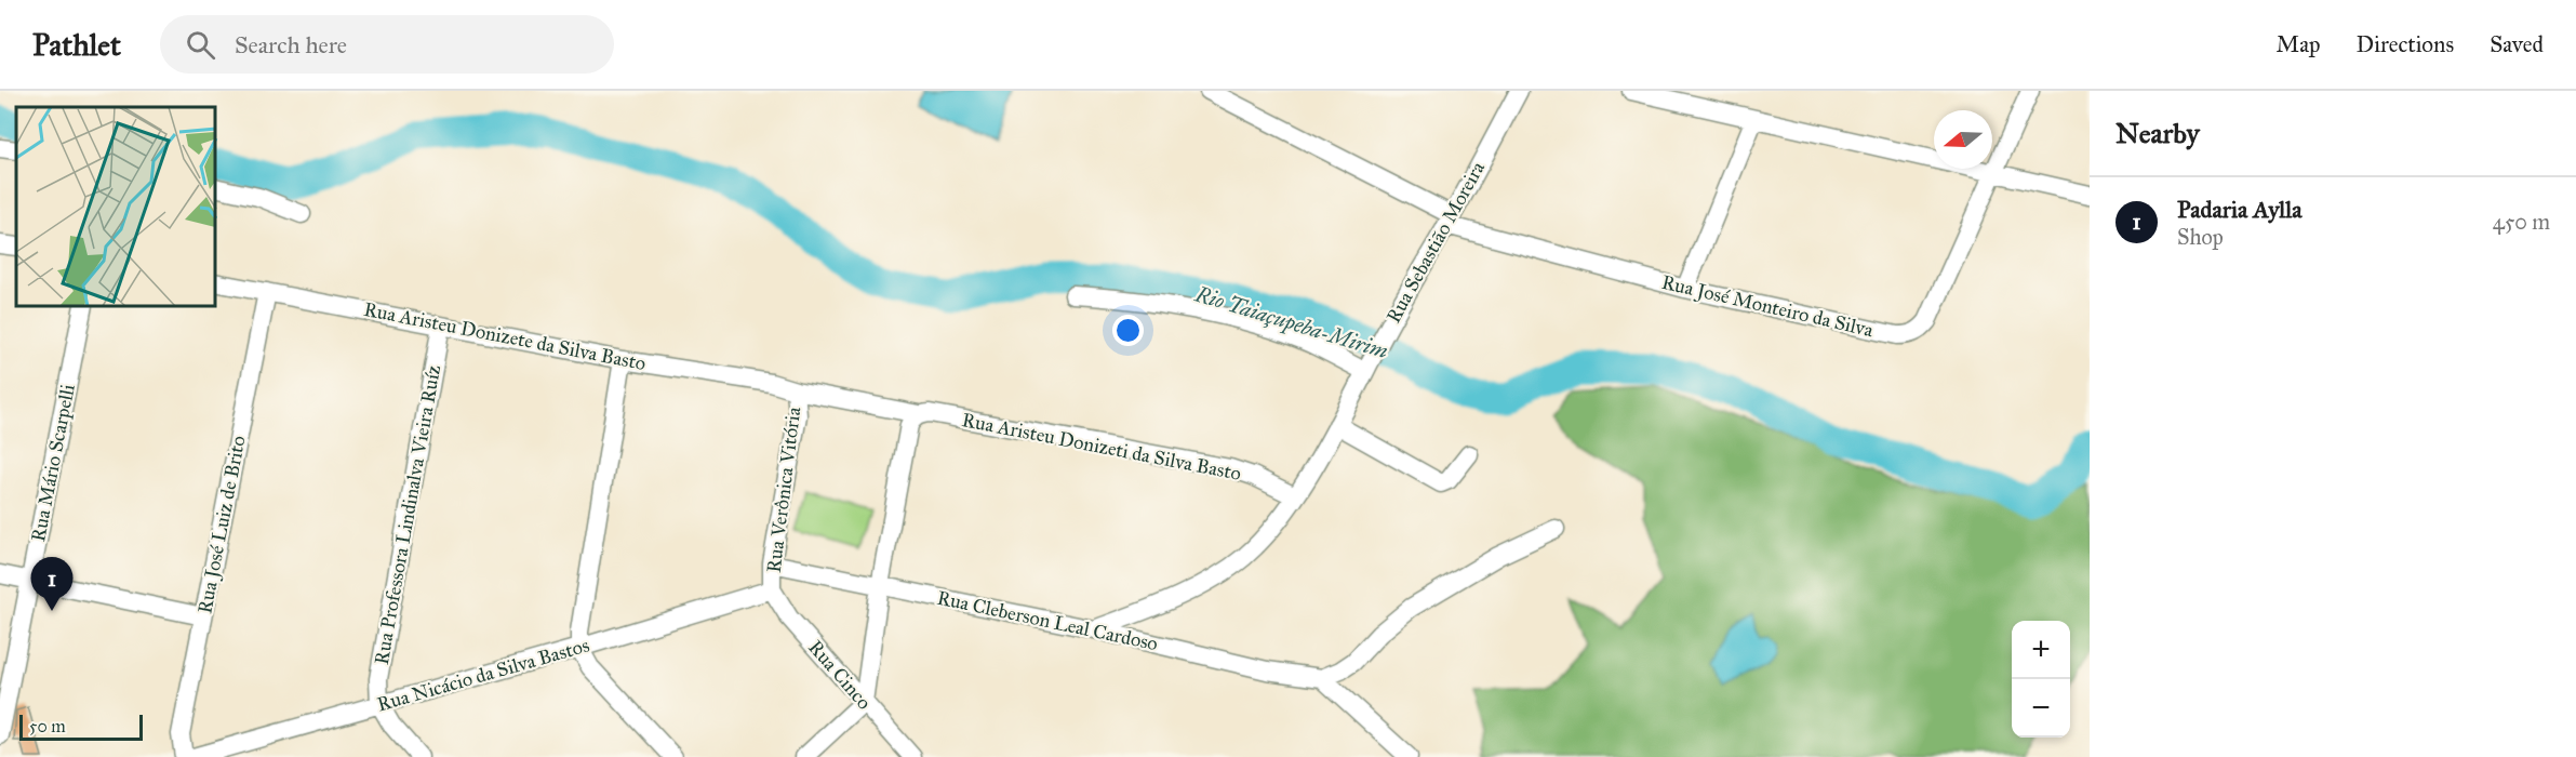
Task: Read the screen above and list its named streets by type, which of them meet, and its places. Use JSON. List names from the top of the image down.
{
  "streets": {
    "street": [
      "Rua Sebastião Moreira",
      "Rua José Monteiro da Silva",
      "Rua Aristeu Donizete da Silva Basto",
      "Rua Aristeu Donizeti da Silva Basto",
      "Rua Mário Scarpelli",
      "Rua Verônica Vitória",
      "Rua Professora Lindinalva Vieira Ruíz",
      "Rua José Luiz de Brito",
      "Rua Cleberson Leal Cardoso",
      "Rua Nicácio da Silva Bastos",
      "Rua Cinco"
    ]
  },
  "crossings": [
    ["Rua Sebastião Moreira", "Rua José Monteiro da Silva"],
    ["Rua Sebastião Moreira", "Rua Aristeu Donizeti da Silva Basto"],
    ["Rua Sebastião Moreira", "Rua Cleberson Leal Cardoso"],
    ["Rua Aristeu Donizete da Silva Basto", "Rua Aristeu Donizeti da Silva Basto"],
    ["Rua Aristeu Donizete da Silva Basto", "Rua Verônica Vitória"],
    ["Rua Aristeu Donizete da Silva Basto", "Rua Professora Lindinalva Vieira Ruíz"],
    ["Rua Aristeu Donizete da Silva Basto", "Rua José Luiz de Brito"],
    ["Rua Verônica Vitória", "Rua Cleberson Leal Cardoso"],
    ["Rua Verônica Vitória", "Rua Nicácio da Silva Bastos"],
    ["Rua Verônica Vitória", "Rua Cinco"],
    ["Rua Professora Lindinalva Vieira Ruíz", "Rua Nicácio da Silva Bastos"],
    ["Rua Nicácio da Silva Bastos", "Rua Cinco"]
  ],
  "water": ["Rio Taiaçupeba-Mirim"],
  "scale_bar": "50 m",
  "north": "left",
  "page": {
    "header": "Pathlet",
    "search": "Search here",
    "nav": ["Map", "Directions", "Saved"],
    "heading": "Nearby",
    "list": [
      {
        "mark": "1",
        "name": "Padaria Aylla",
        "note": "Shop",
        "value": "450 m"
      }
    ],
    "pins": "1",
    "map_buttons": ["+", "−"],
    "scale": "50 m"
  }
}
